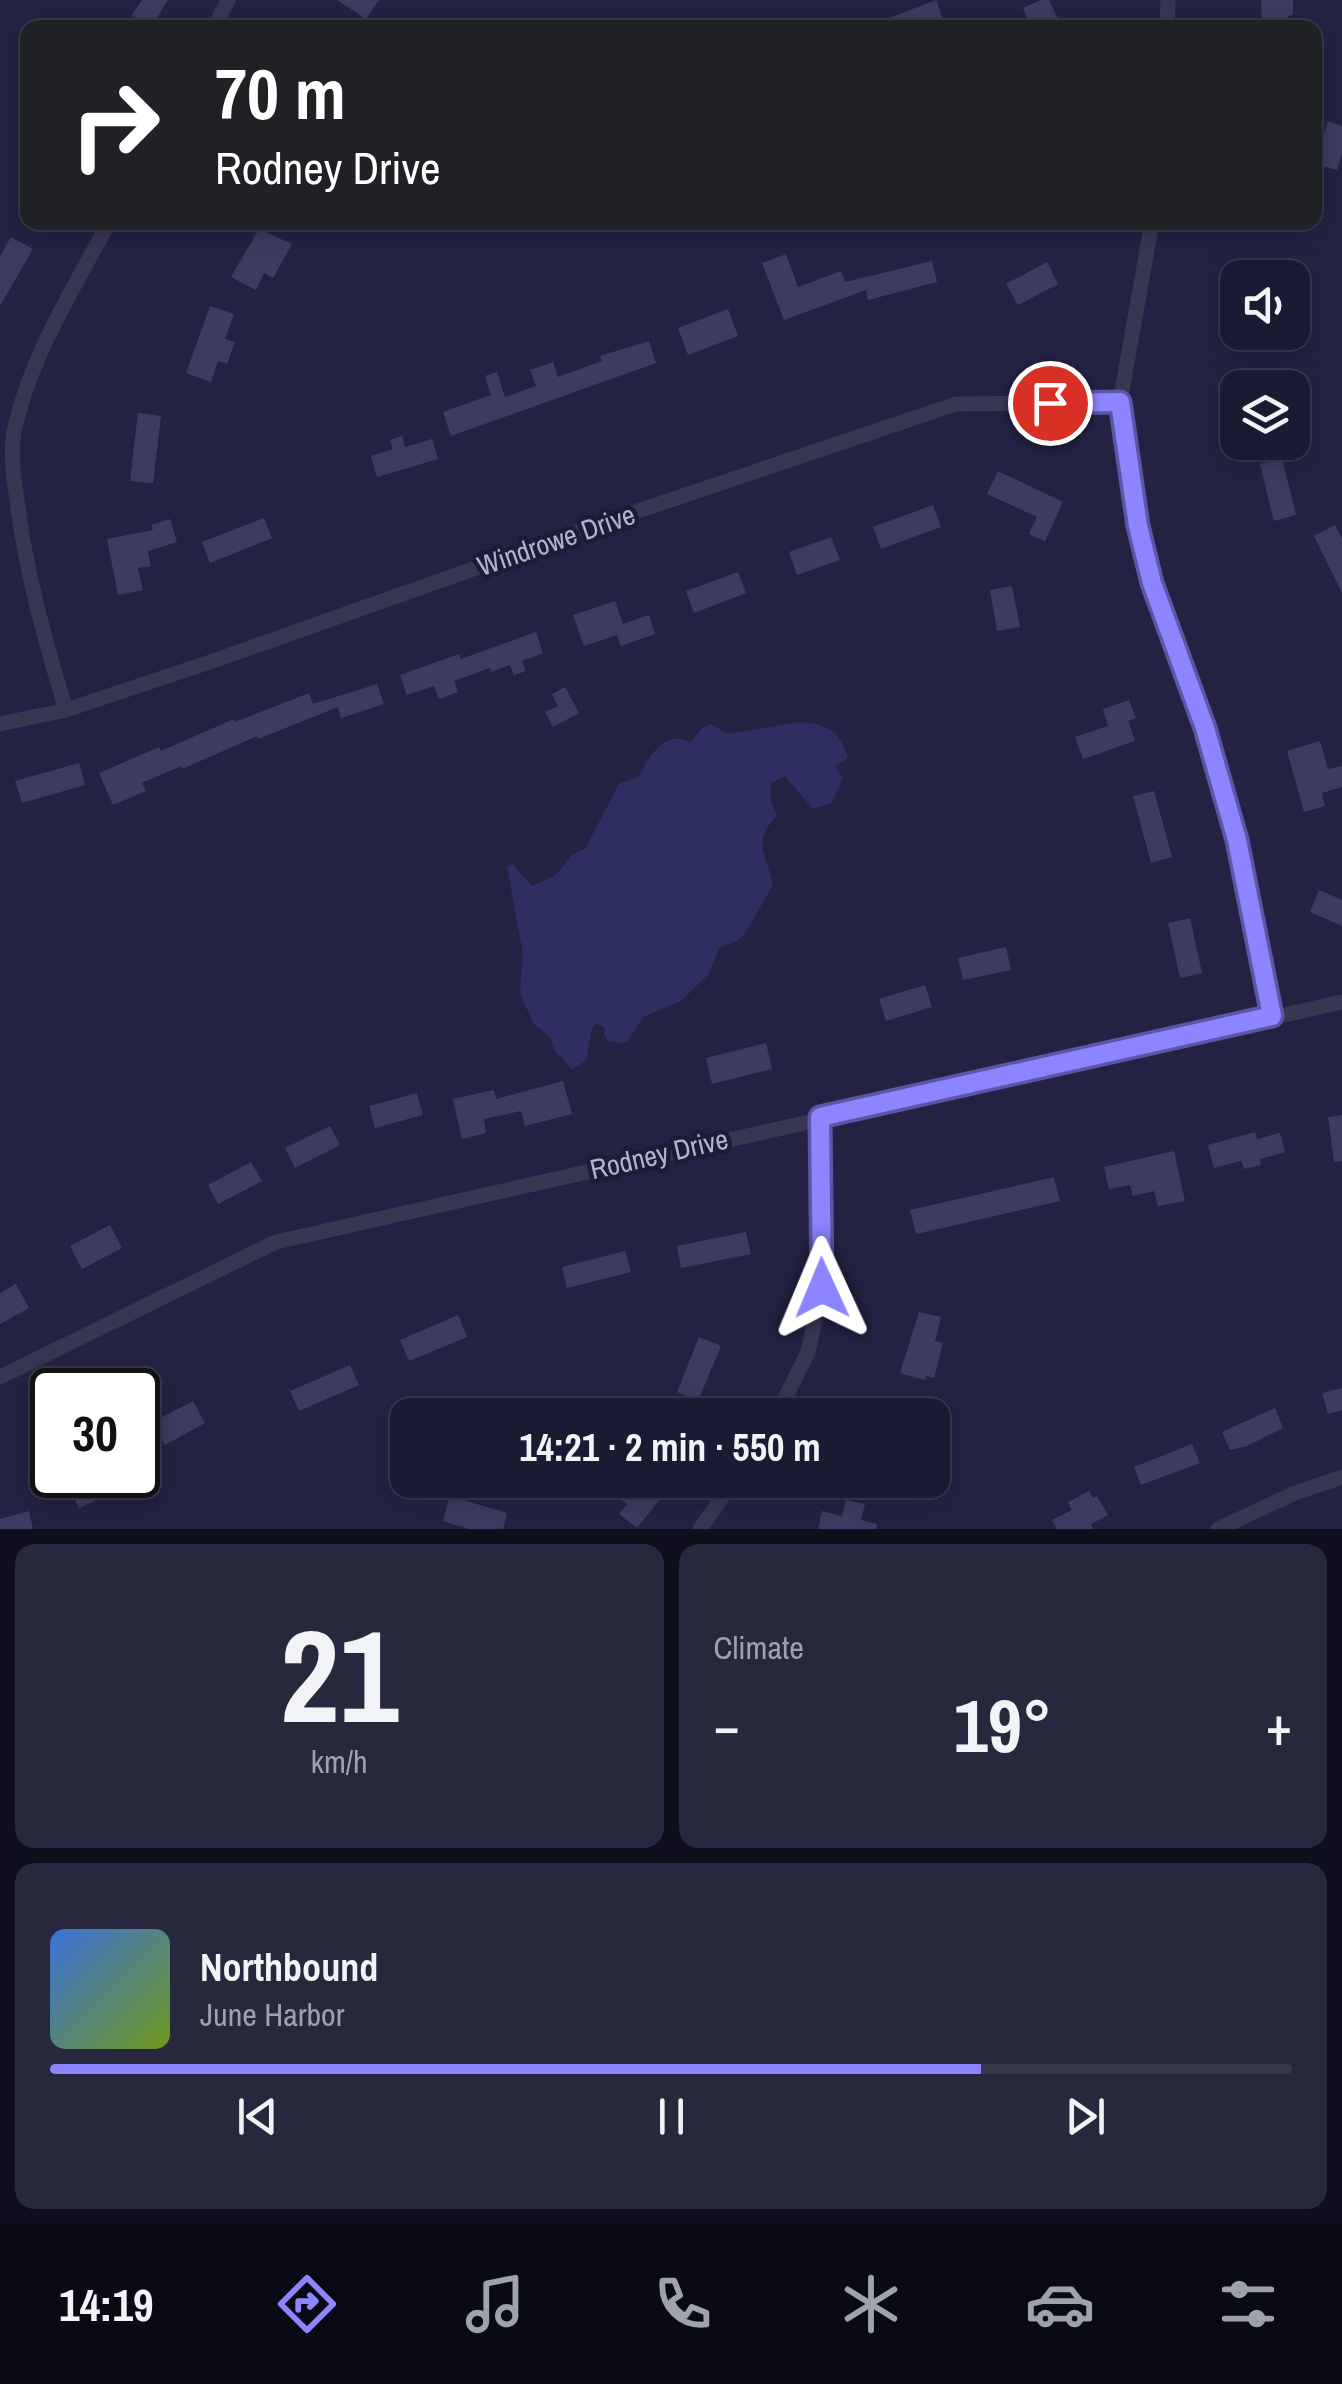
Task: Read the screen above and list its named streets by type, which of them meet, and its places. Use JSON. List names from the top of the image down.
{
  "streets": {
    "street": ["Windrowe Drive", "Rodney Drive"]
  },
  "page": {
    "turn": ["70 m", "Rodney Drive"],
    "limit": "30",
    "trip": "14:21 · 2 min · 550 m",
    "tile": [
      ["21", "km/h"],
      "Climate"
    ],
    "heat": ["−", "19°", "+"],
    "song": ["Northbound", "June Harbor"],
    "tabs": "14:19"
  }
}
